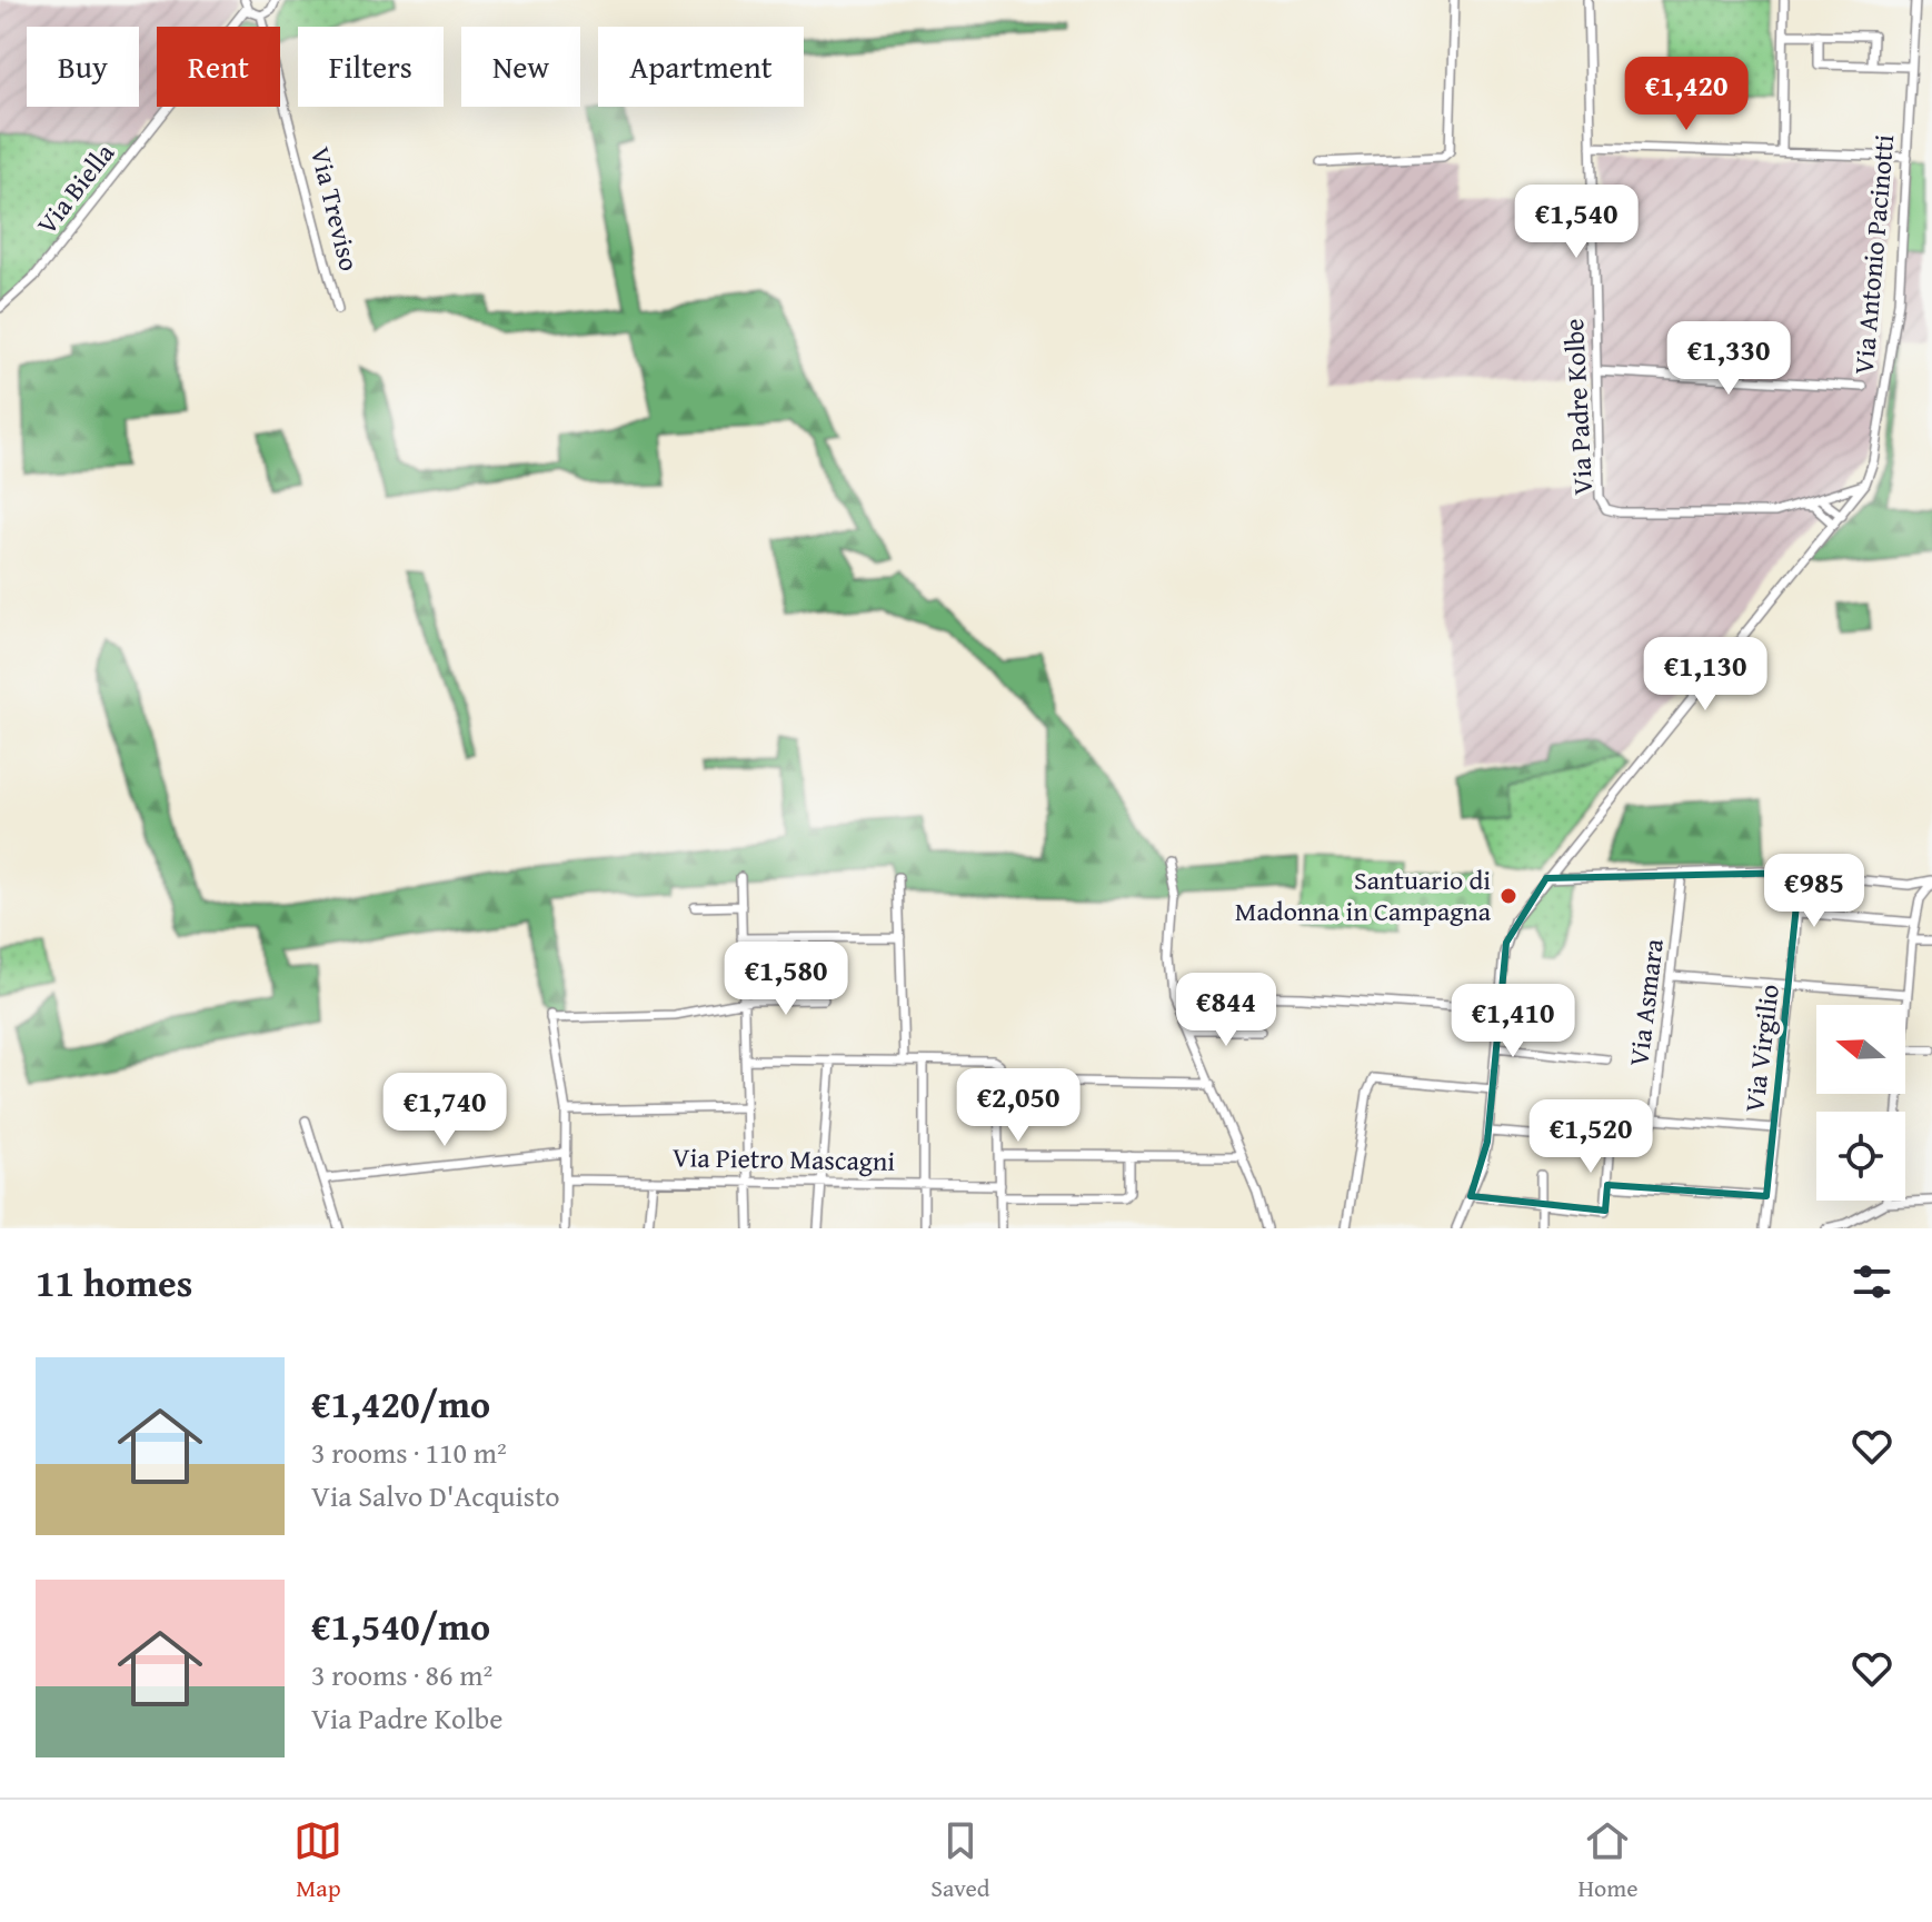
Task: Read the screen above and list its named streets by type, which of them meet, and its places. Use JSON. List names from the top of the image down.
{
  "streets": {
    "street": [
      "Via Biella",
      "Via Treviso",
      "Via Antonio Pacinotti",
      "Via Padre Kolbe",
      "Via Asmara",
      "Via Virgilio",
      "Via Pietro Mascagni"
    ]
  },
  "crossings": [
    ["Via Antonio Pacinotti", "Via Padre Kolbe"]
  ],
  "places": ["Santuario di Madonna in Campagna"],
  "north": "left",
  "page": {
    "chip": [
      "Buy",
      "Rent",
      "Filters",
      "New",
      "Apartment"
    ],
    "price": [
      "€1,420",
      "€1,540",
      "€1,330",
      "€1,130",
      "€985",
      "€1,580",
      "€844",
      "€1,410",
      "€2,050",
      "€1,740",
      "€1,520"
    ],
    "heading": "11 homes",
    "list": [
      {
        "name": "€1,420/mo",
        "note": "3 rooms · 110 m² · Via Salvo D'Acquisto"
      },
      {
        "name": "€1,540/mo",
        "note": "3 rooms · 86 m² · Via Padre Kolbe"
      }
    ],
    "tabs": ["Map", "Saved", "Home"]
  }
}
